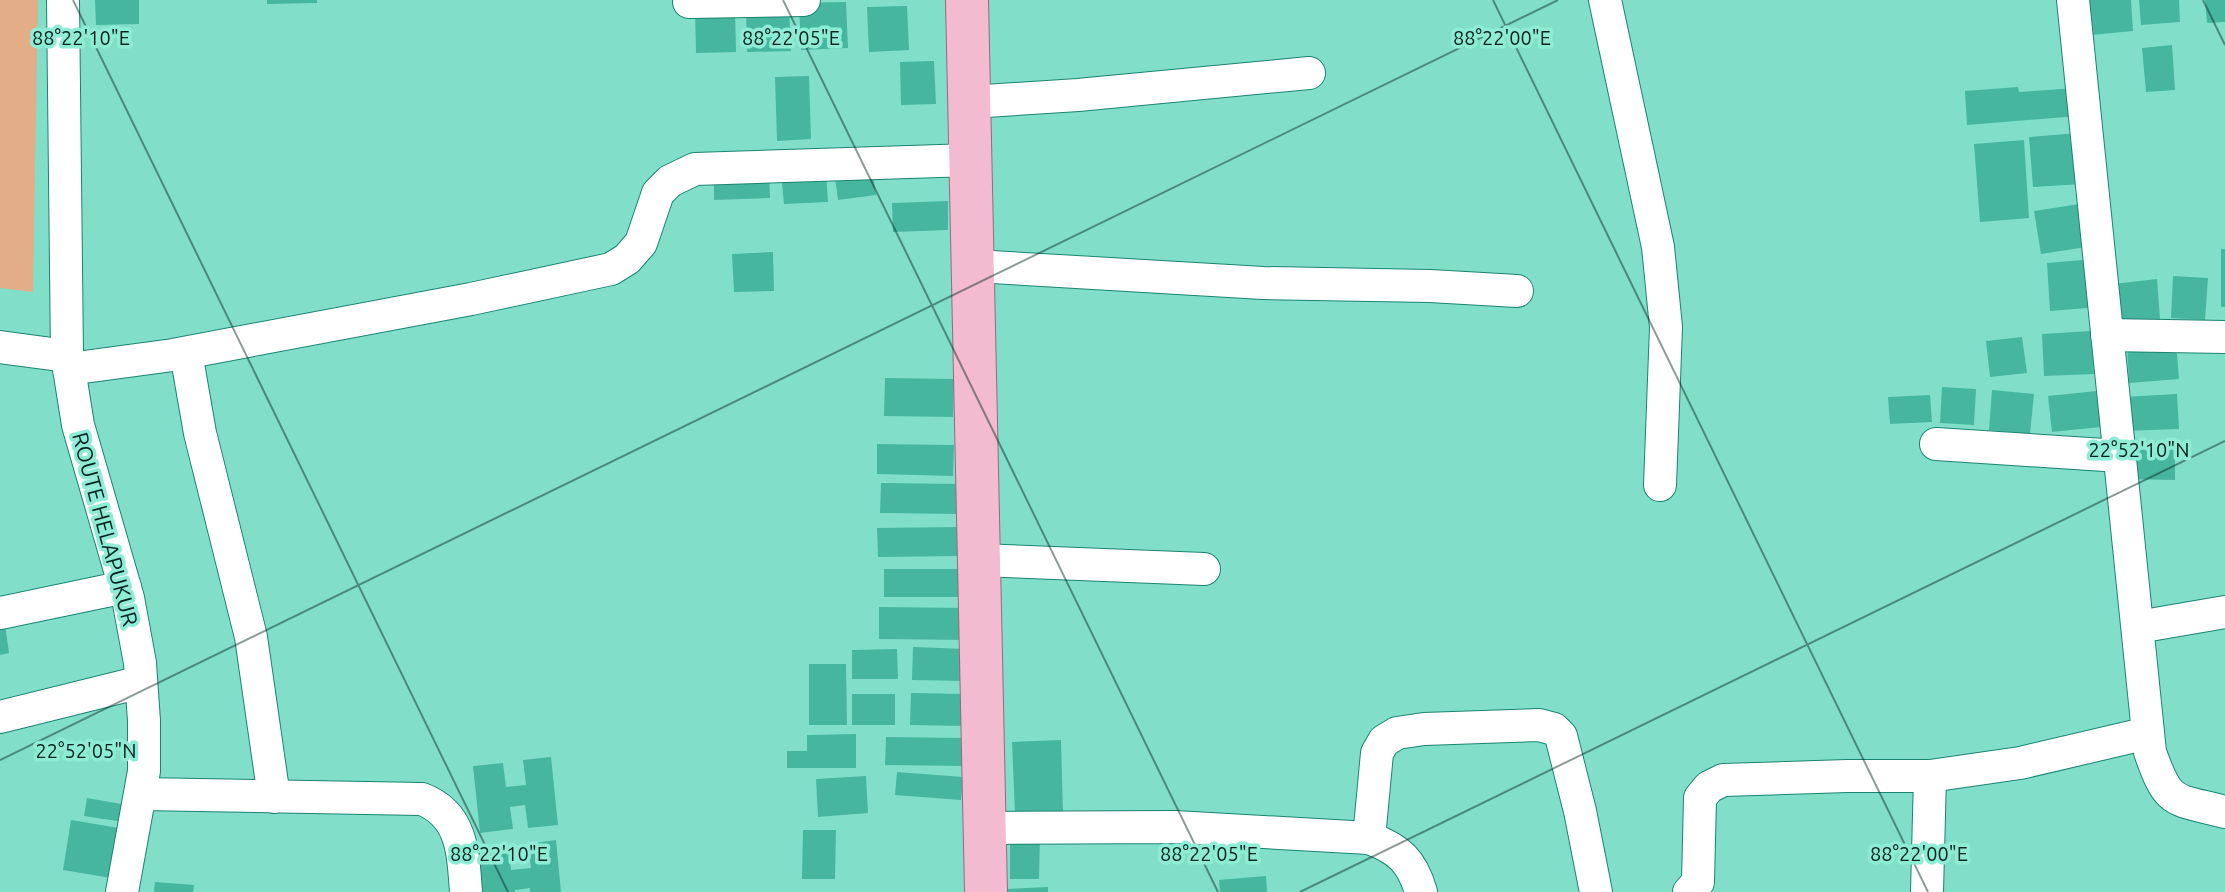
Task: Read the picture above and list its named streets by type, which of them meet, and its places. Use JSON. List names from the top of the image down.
{
  "streets": {
    "street": ["ROUTE HELAPUKUR"]
  },
  "coordinates": [
    "88°22'10\"E",
    "88°22'05\"E",
    "88°22'00\"E",
    "22°52'10\"N",
    "22°52'05\"N"
  ]
}
